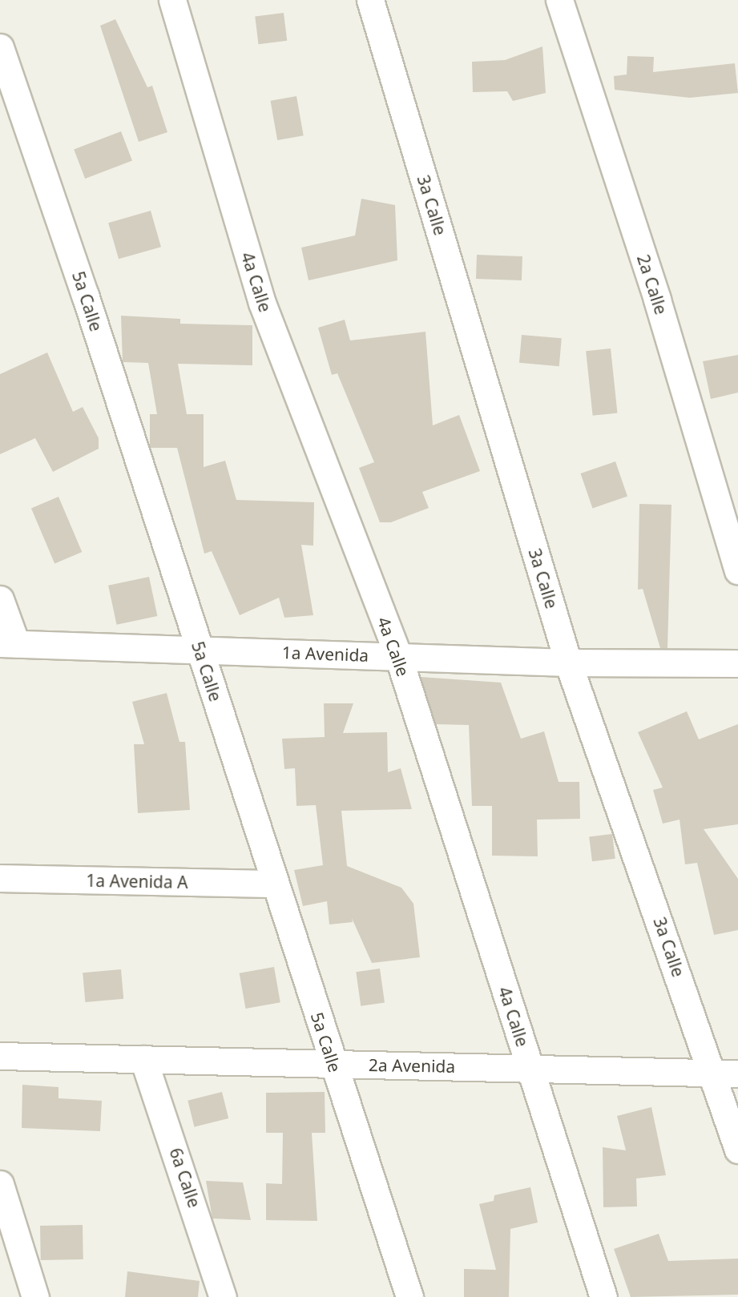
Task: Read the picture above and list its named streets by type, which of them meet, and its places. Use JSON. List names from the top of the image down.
{
  "streets": {
    "street": [
      "3a Calle",
      "4a Calle",
      "2a Calle",
      "5a Calle",
      "1a Avenida",
      "1a Avenida A",
      "2a Avenida",
      "6a Calle"
    ]
  },
  "crossings": [
    ["3a Calle", "1a Avenida"],
    ["3a Calle", "2a Avenida"],
    ["4a Calle", "1a Avenida"],
    ["4a Calle", "2a Avenida"],
    ["5a Calle", "1a Avenida"],
    ["5a Calle", "1a Avenida A"],
    ["5a Calle", "2a Avenida"],
    ["2a Avenida", "6a Calle"]
  ]
}
